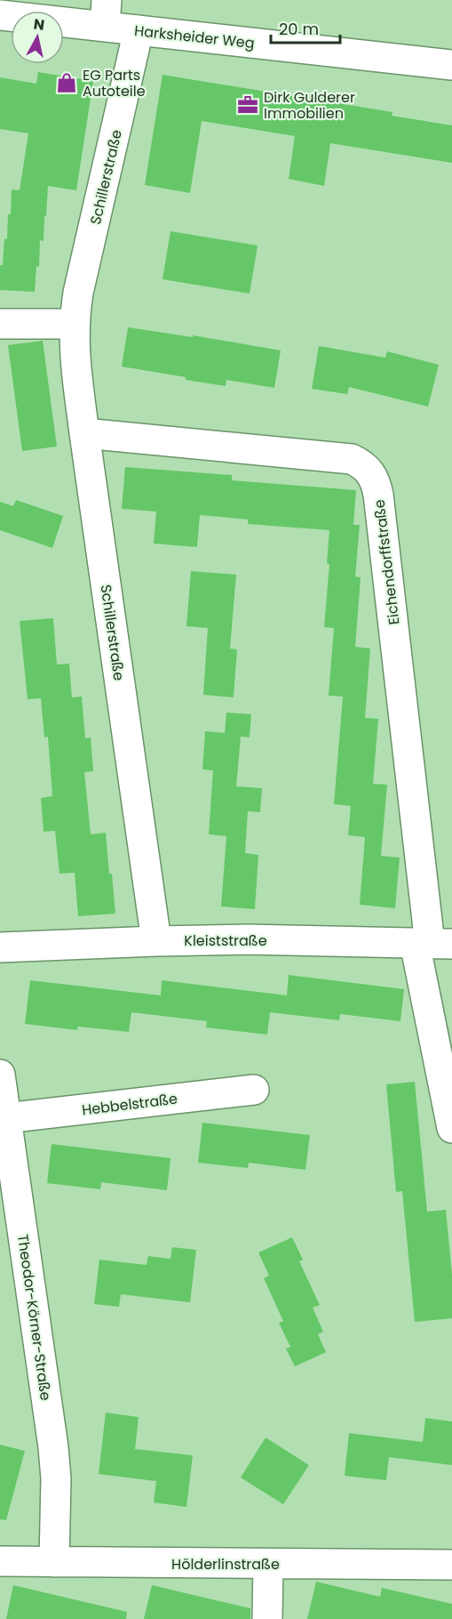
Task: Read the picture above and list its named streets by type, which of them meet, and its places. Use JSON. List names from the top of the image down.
{
  "streets": {
    "street": [
      "Harksheider Weg",
      "Schillerstraße",
      "Eichendorffstraße",
      "Kleiststraße",
      "Hebbelstraße",
      "Theodor-Körner-Straße",
      "Hölderlinstraße"
    ]
  },
  "crossings": [
    ["Harksheider Weg", "Schillerstraße"],
    ["Schillerstraße", "Eichendorffstraße"],
    ["Schillerstraße", "Kleiststraße"],
    ["Eichendorffstraße", "Kleiststraße"],
    ["Hebbelstraße", "Theodor-Körner-Straße"],
    ["Theodor-Körner-Straße", "Hölderlinstraße"]
  ],
  "places": {
    "shop": ["EG Parts Autoteile"],
    "office": ["Dirk Gulderer Immobilien"]
  },
  "scale_bar": "20 m",
  "north": "top"
}
